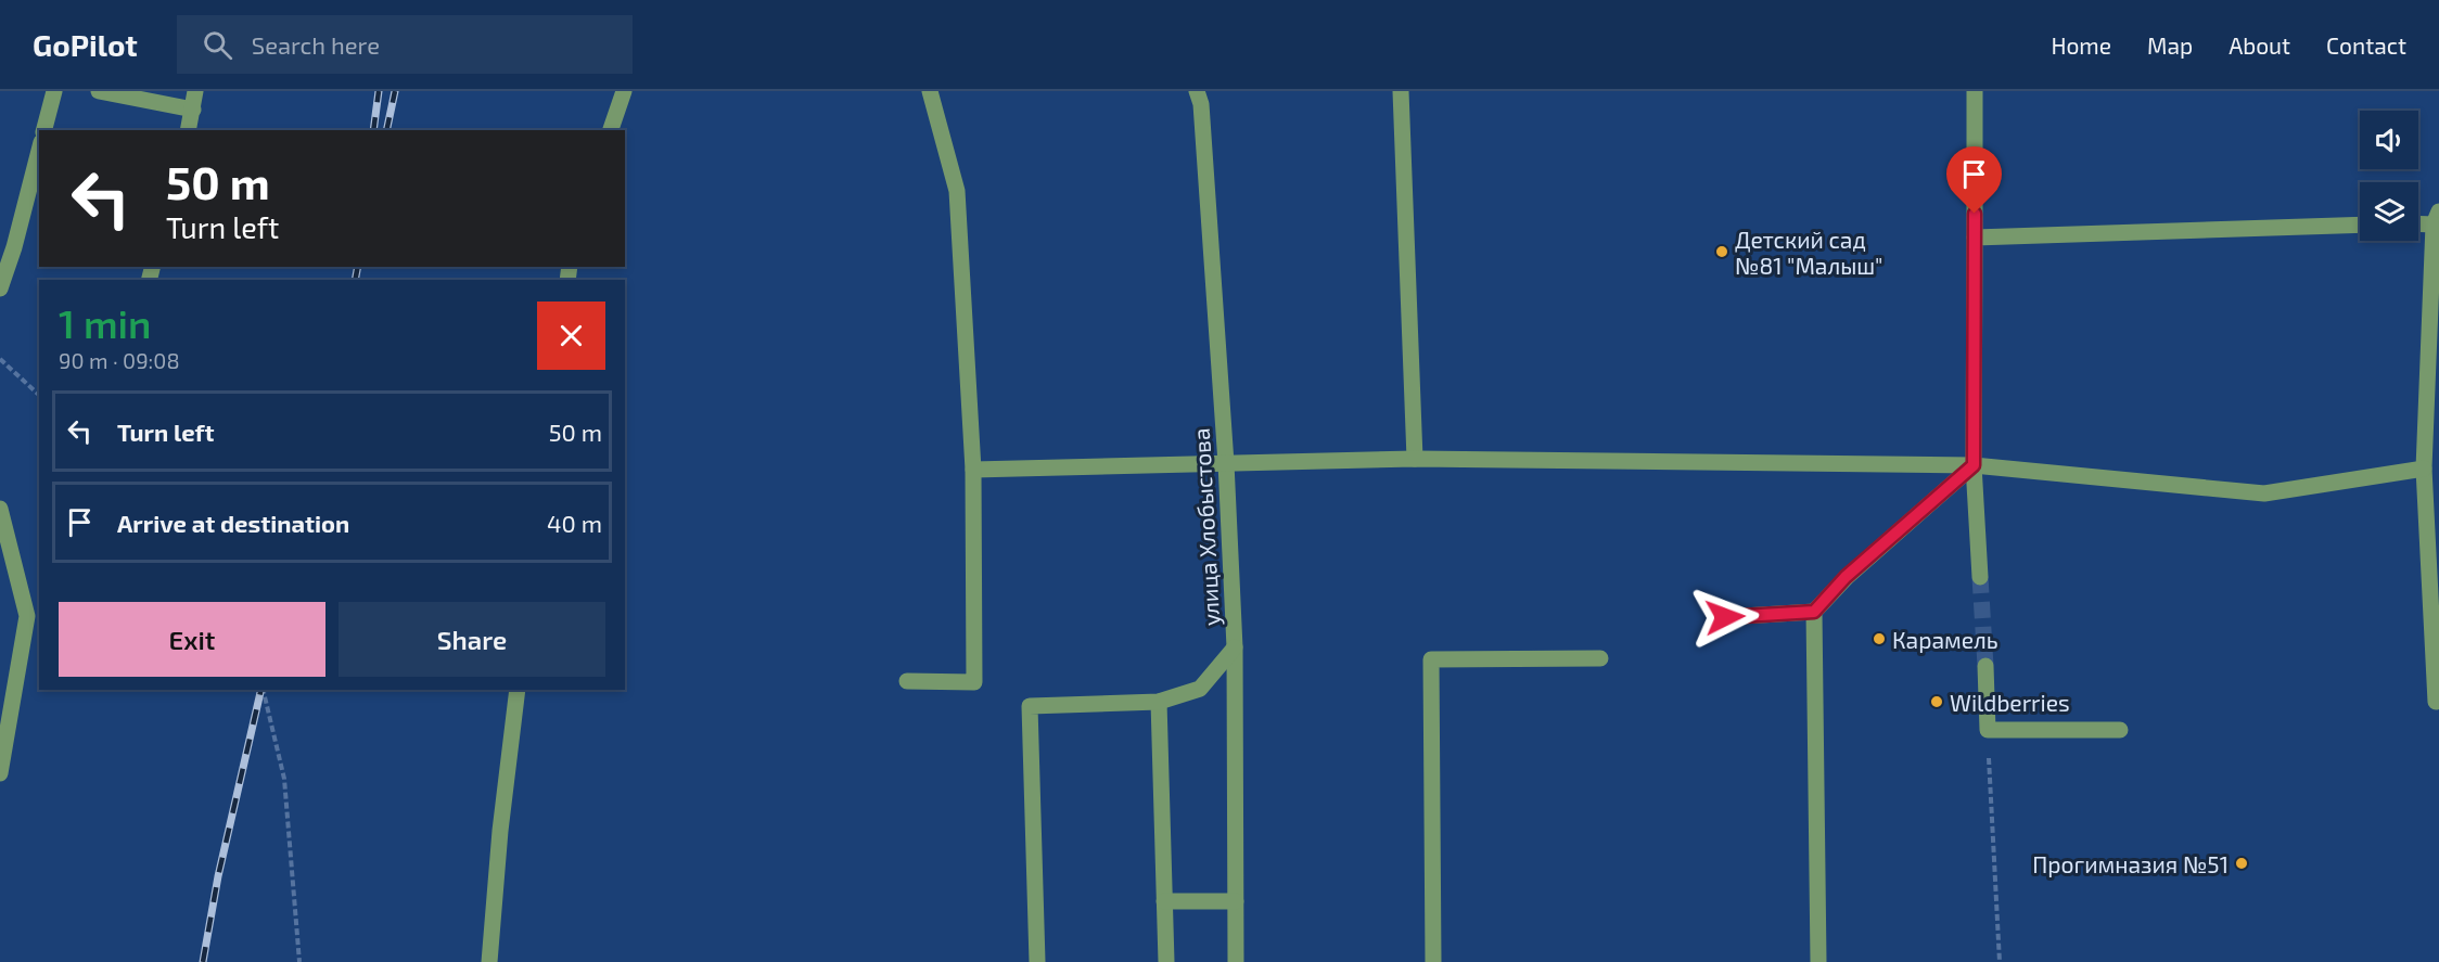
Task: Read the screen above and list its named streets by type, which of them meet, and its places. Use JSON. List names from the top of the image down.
{
  "streets": {
    "street": ["улица Хлобыстова"]
  },
  "places": [
    "Детский сад №81 \"Малыш\"",
    "Карамель",
    "Wildberries",
    "Прогимназия №51"
  ],
  "page": {
    "header": "GoPilot",
    "search": "Search here",
    "nav": [
      "Home",
      "Map",
      "About",
      "Contact"
    ],
    "turn": ["50 m", "Turn left"],
    "heading": ["1 min", "90 m · 09:08"],
    "list": [
      {
        "name": "Turn left",
        "value": "50 m"
      },
      {
        "name": "Arrive at destination",
        "value": "40 m"
      }
    ],
    "buttons": ["Exit", "Share"]
  }
}
